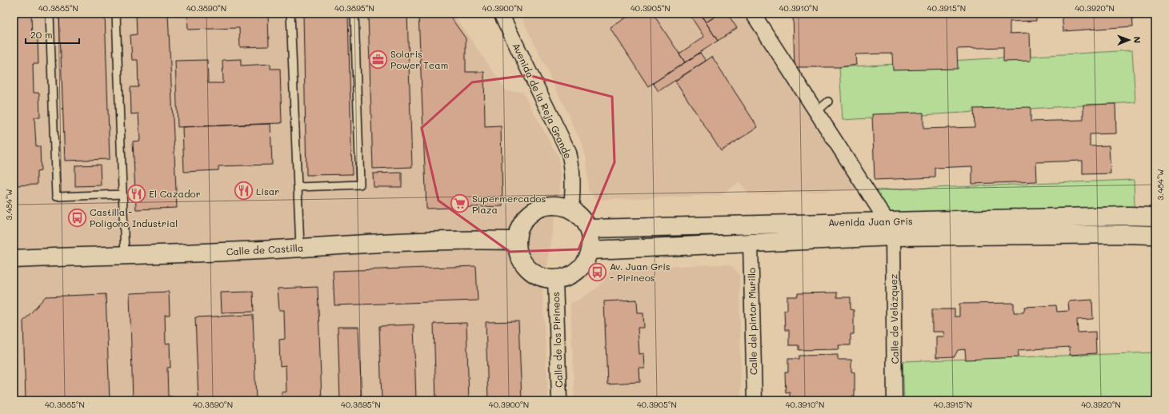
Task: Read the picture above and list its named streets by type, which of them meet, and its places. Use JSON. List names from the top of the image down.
{
  "streets": {
    "street": [
      "Avenida de la Reja Grande",
      "Avenida Juan Gris",
      "Calle de Castilla",
      "Calle de Velázquez",
      "Calle del pintor Murillo",
      "Calle de los Pirineos"
    ]
  },
  "crossings": [
    ["Avenida de la Reja Grande", "Avenida Juan Gris"],
    ["Avenida de la Reja Grande", "Calle de Castilla"],
    ["Avenida de la Reja Grande", "Calle de los Pirineos"],
    ["Avenida Juan Gris", "Calle de Castilla"],
    ["Avenida Juan Gris", "Calle de Velázquez"],
    ["Avenida Juan Gris", "Calle del pintor Murillo"],
    ["Avenida Juan Gris", "Calle de los Pirineos"],
    ["Calle de Castilla", "Calle de los Pirineos"]
  ],
  "places": {
    "office": ["Solaris Power Team"],
    "restaurant": ["Lisar", "El Cazador"],
    "supermarket": ["Supermercados Plaza"],
    "bus stop": ["Castilla - Polígono Industrial", "Av. Juan Gris - Pirineos"]
  },
  "scale_bar": "20 m",
  "north": "right",
  "coordinates": [
    "40.3885°N",
    "40.3890°N",
    "40.3895°N",
    "40.3900°N",
    "40.3905°N",
    "40.3910°N",
    "40.3915°N",
    "40.3920°N",
    "3.484°W"
  ]
}
